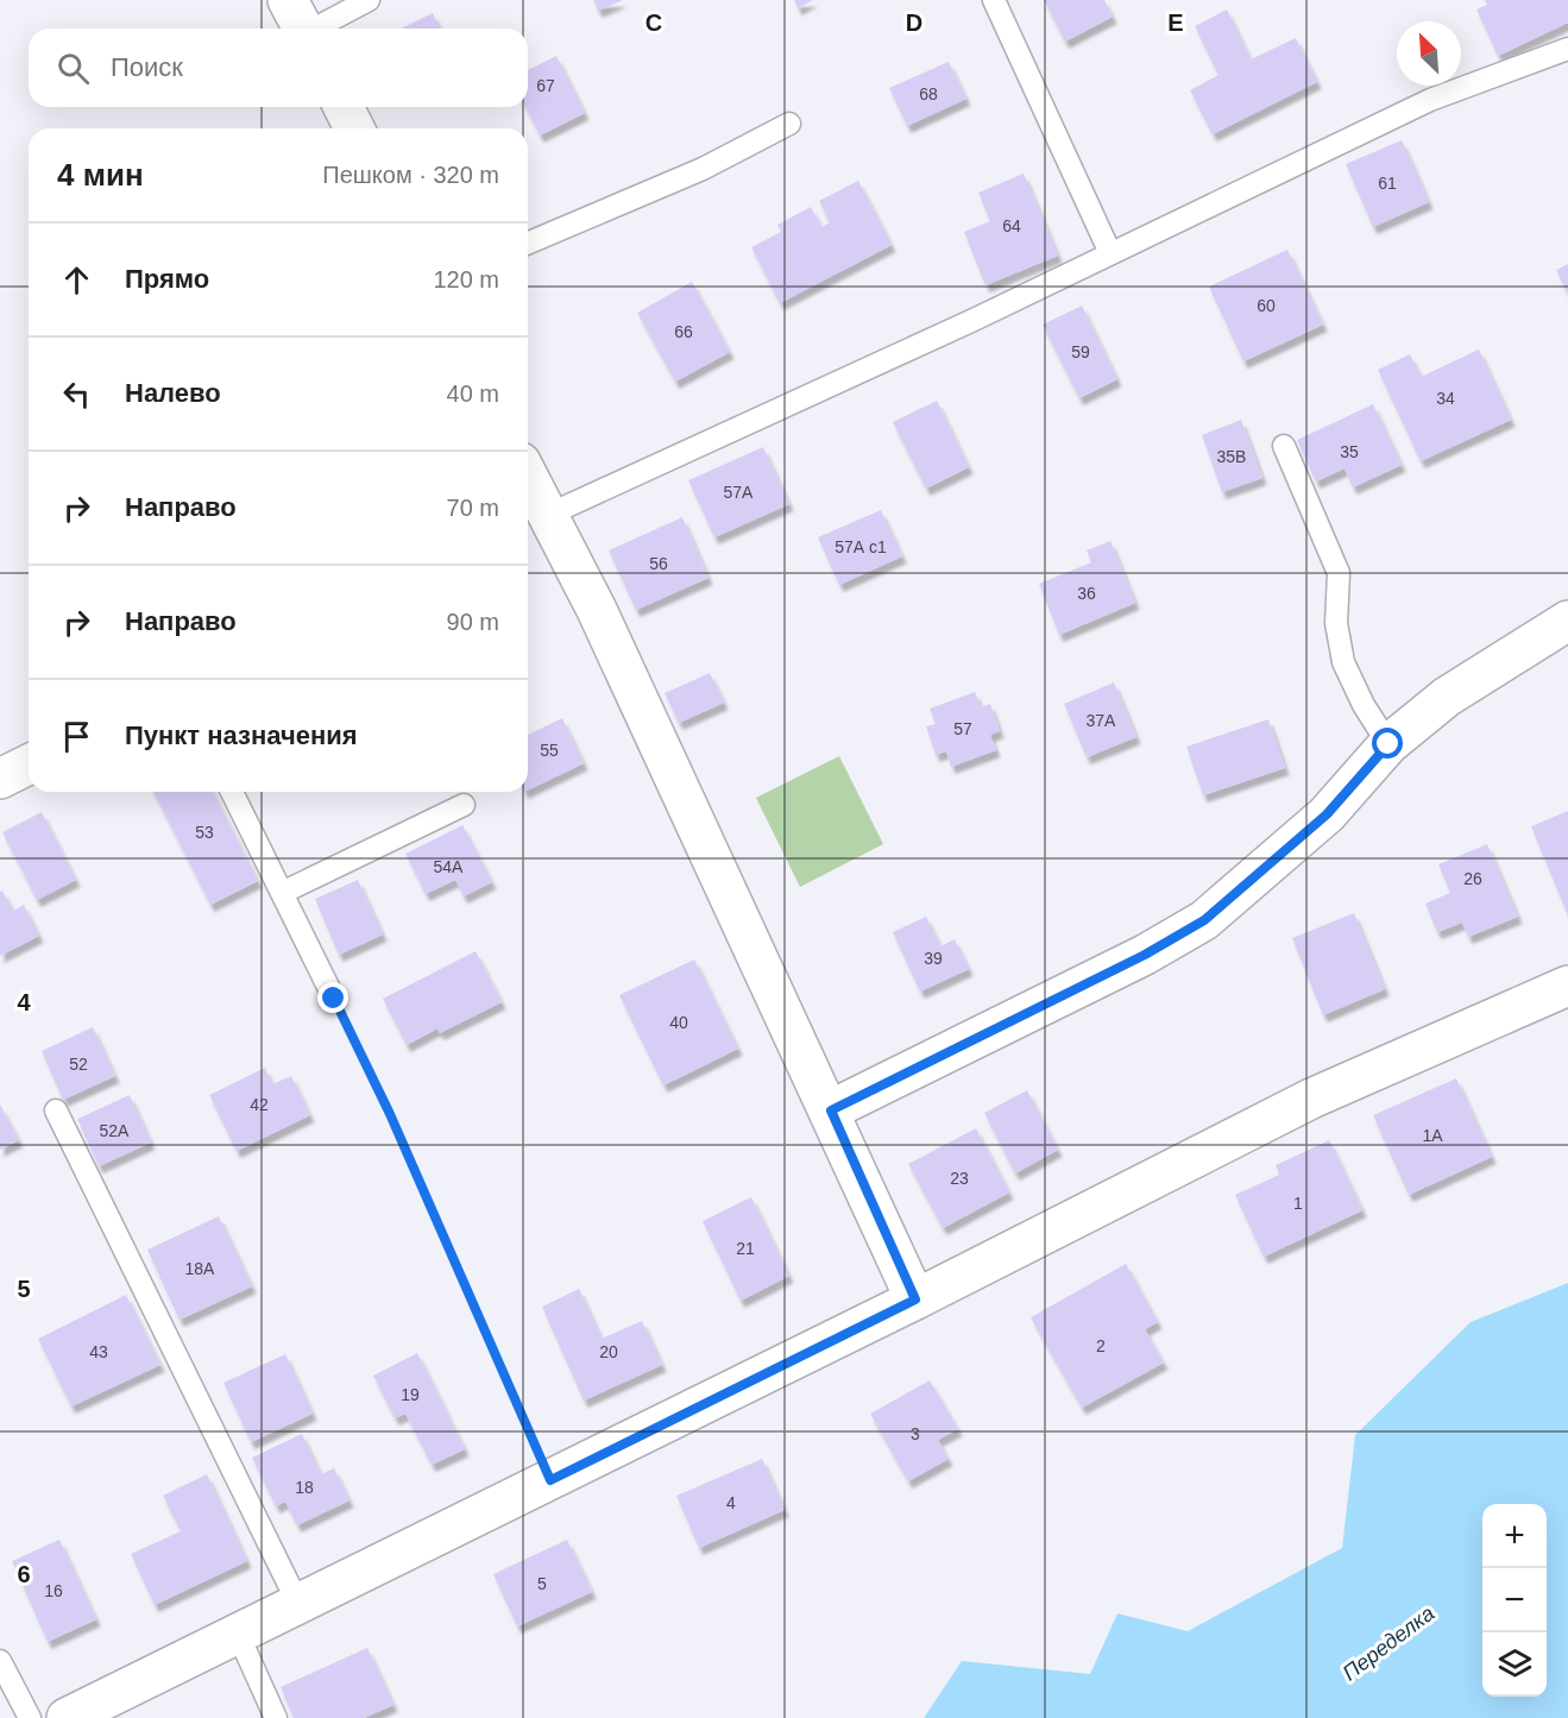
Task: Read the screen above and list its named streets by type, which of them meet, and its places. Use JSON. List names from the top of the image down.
{
  "water": ["Переделка"],
  "house_numbers": [
    "67",
    "68",
    "61",
    "64",
    "60",
    "66",
    "59",
    "34",
    "35",
    "35В",
    "57А",
    "57А с1",
    "56",
    "36",
    "37А",
    "57",
    "55",
    "53",
    "54А",
    "26",
    "39",
    "40",
    "52",
    "42",
    "52А",
    "1А",
    "23",
    "1",
    "21",
    "18А",
    "2",
    "43",
    "20",
    "19",
    "3",
    "18",
    "4",
    "5",
    "16"
  ],
  "north": "top left",
  "page": {
    "search": "Поиск",
    "heading": ["4 мин", "Пешком · 320 m"],
    "list": [
      ["Прямо", "120 m"],
      ["Налево", "40 m"],
      ["Направо", "70 m"],
      ["Направо", "90 m"],
      "Пункт назначения"
    ],
    "map_buttons": ["+", "−"]
  },
  "grid": {
    "columns": ["C", "D", "E"],
    "rows": ["4", "5", "6"]
  }
}
